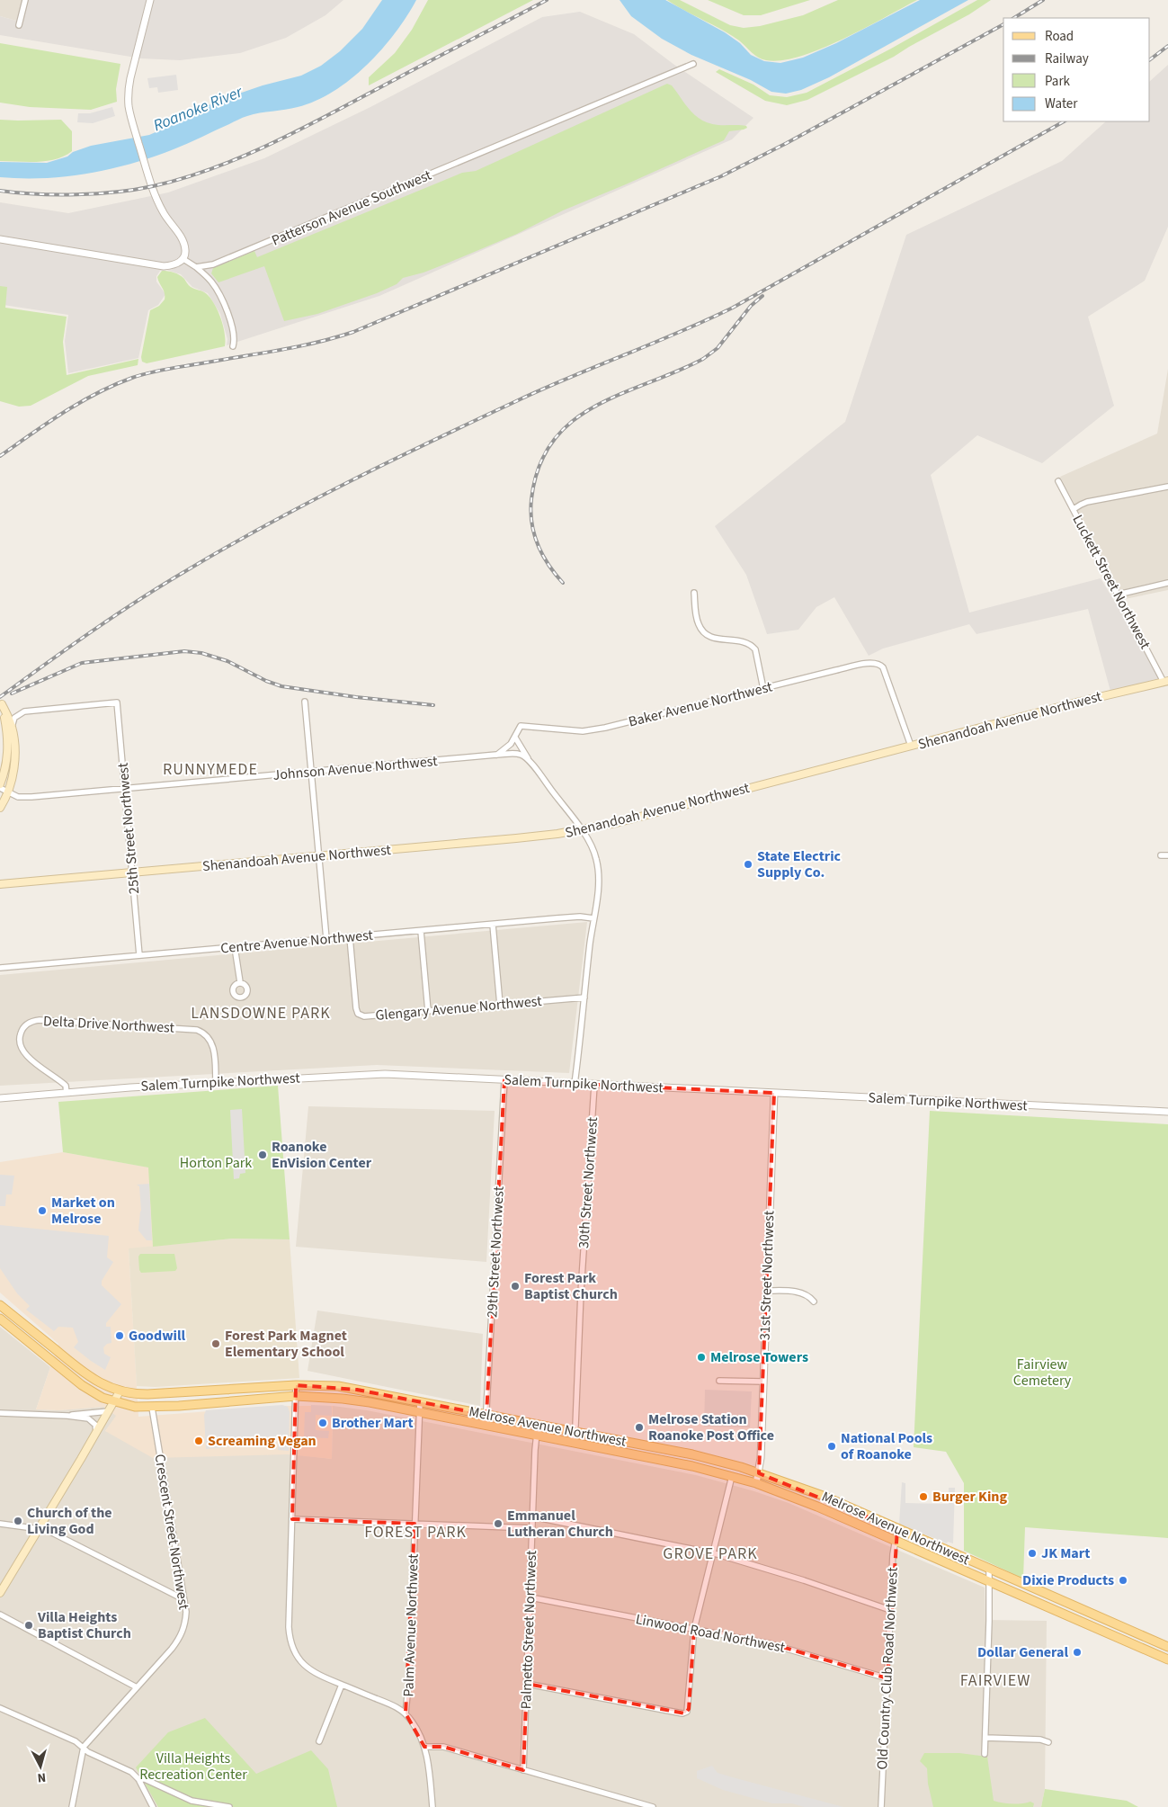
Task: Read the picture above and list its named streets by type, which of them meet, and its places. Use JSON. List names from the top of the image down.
{
  "streets": {
    "main road": ["Shenandoah Avenue Northwest", "Melrose Avenue Northwest"],
    "street": [
      "Patterson Avenue Southwest",
      "Luckett Street Northwest",
      "Baker Avenue Northwest",
      "Johnson Avenue Northwest",
      "25th Street Northwest",
      "Centre Avenue Northwest",
      "Glengary Avenue Northwest",
      "Delta Drive Northwest",
      "Salem Turnpike Northwest",
      "30th Street Northwest",
      "29th Street Northwest",
      "31st Street Northwest",
      "Crescent Street Northwest",
      "Palm Avenue Northwest",
      "Palmetto Street Northwest",
      "Linwood Road Northwest",
      "Old Country Club Road Northwest"
    ]
  },
  "crossings": [
    ["Luckett Street Northwest", "Shenandoah Avenue Northwest"],
    ["Baker Avenue Northwest", "Shenandoah Avenue Northwest"],
    ["Shenandoah Avenue Northwest", "25th Street Northwest"],
    ["Johnson Avenue Northwest", "25th Street Northwest"],
    ["25th Street Northwest", "Centre Avenue Northwest"],
    ["Centre Avenue Northwest", "Glengary Avenue Northwest"],
    ["Delta Drive Northwest", "Salem Turnpike Northwest"],
    ["Salem Turnpike Northwest", "30th Street Northwest"],
    ["Salem Turnpike Northwest", "29th Street Northwest"],
    ["Salem Turnpike Northwest", "31st Street Northwest"],
    ["30th Street Northwest", "Melrose Avenue Northwest"],
    ["29th Street Northwest", "Melrose Avenue Northwest"],
    ["31st Street Northwest", "Melrose Avenue Northwest"],
    ["Melrose Avenue Northwest", "Crescent Street Northwest"],
    ["Melrose Avenue Northwest", "Palm Avenue Northwest"],
    ["Melrose Avenue Northwest", "Palmetto Street Northwest"],
    ["Melrose Avenue Northwest", "Old Country Club Road Northwest"],
    ["Palmetto Street Northwest", "Linwood Road Northwest"],
    ["Linwood Road Northwest", "Old Country Club Road Northwest"]
  ],
  "districts": [
    "RUNNYMEDE",
    "LANSDOWNE PARK",
    "FOREST PARK",
    "GROVE PARK",
    "FAIRVIEW"
  ],
  "water": ["Roanoke River"],
  "parks": ["Horton Park", "Fairview Cemetery", "Villa Heights Recreation Center"],
  "places": [
    "State Electric Supply Co.",
    "Roanoke EnVision Center",
    "Market on Melrose",
    "Forest Park Baptist Church",
    "Goodwill",
    "Forest Park Magnet Elementary School",
    "Melrose Towers",
    "Brother Mart",
    "Melrose Station Roanoke Post Office",
    "Screaming Vegan",
    "National Pools of Roanoke",
    "Burger King",
    "Church of the Living God",
    "Emmanuel Lutheran Church",
    "JK Mart",
    "Dixie Products",
    "Villa Heights Baptist Church",
    "Dollar General"
  ],
  "legend": [
    "Road",
    "Railway",
    "Park",
    "Water"
  ],
  "north": "bottom"
}
